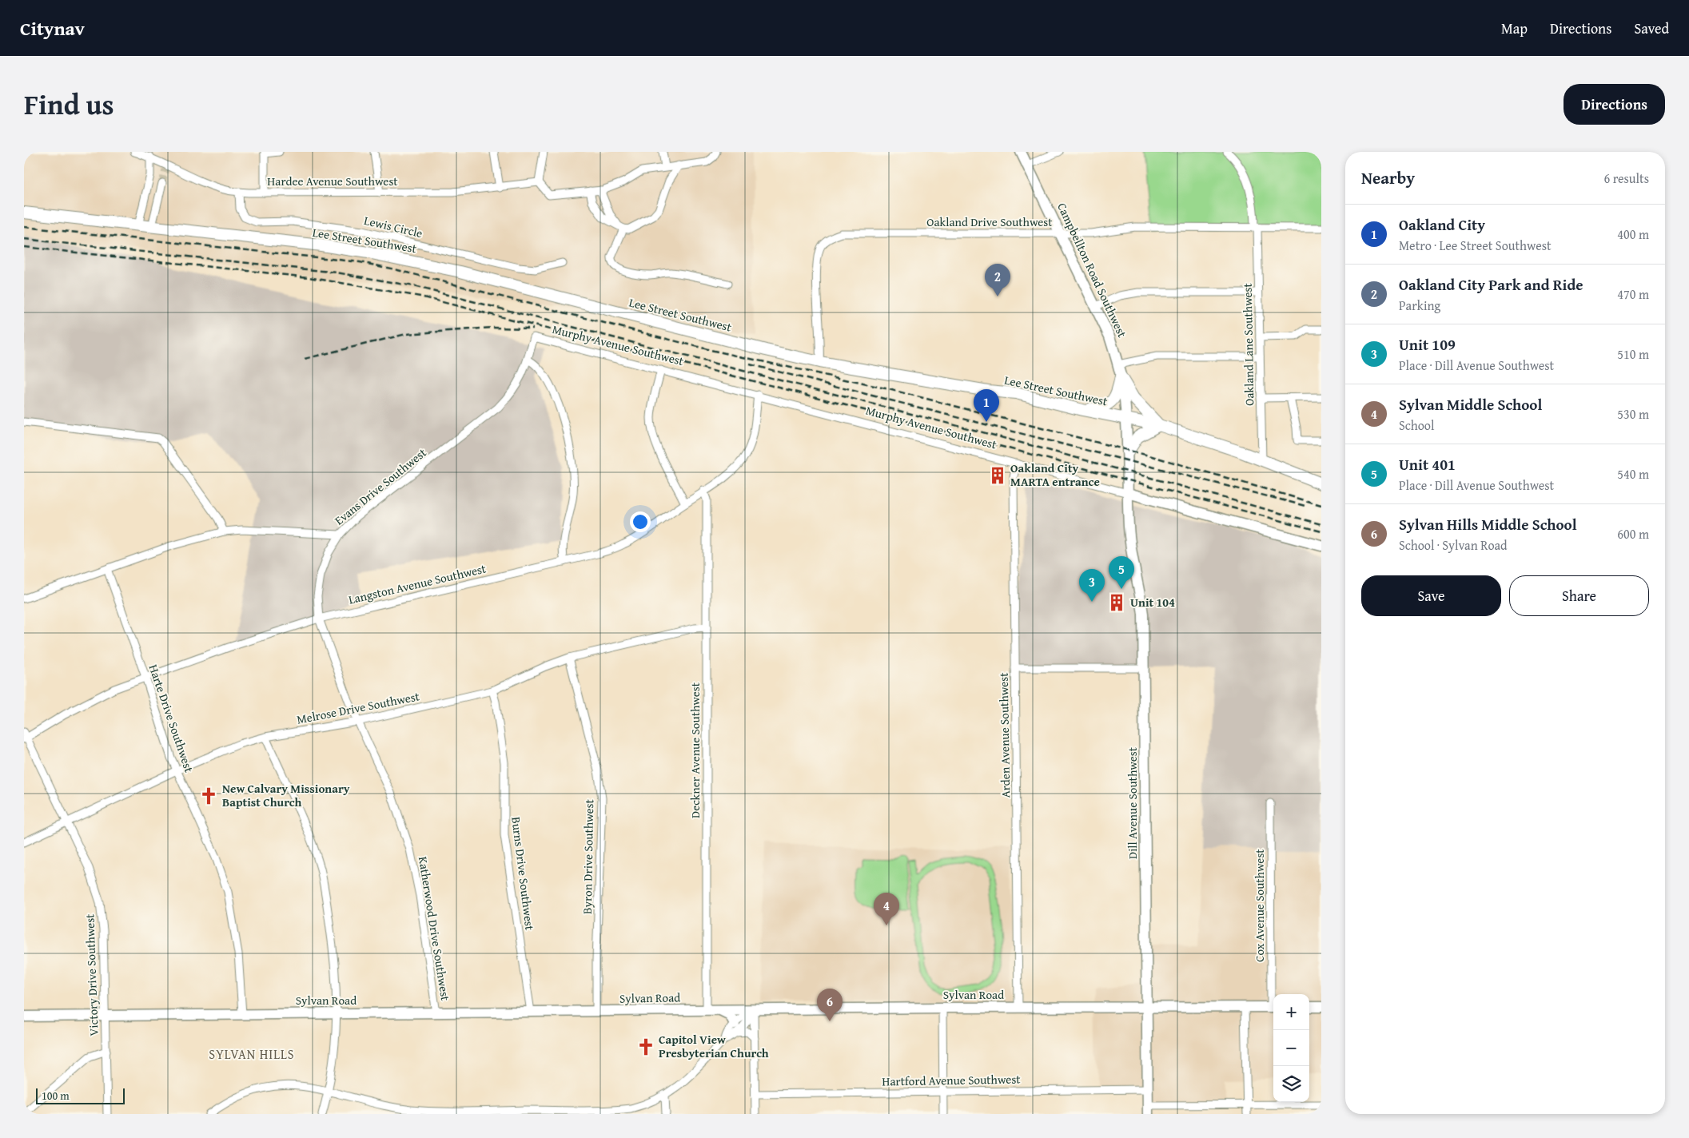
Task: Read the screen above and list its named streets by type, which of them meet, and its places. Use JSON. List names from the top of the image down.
{
  "streets": {
    "main road": [
      "Lee Street Southwest",
      "Campbellton Road Southwest",
      "Murphy Avenue Southwest",
      "Dill Avenue Southwest",
      "Sylvan Road"
    ],
    "street": [
      "Hardee Avenue Southwest",
      "Oakland Drive Southwest",
      "Lewis Circle",
      "Oakland Lane Southwest",
      "Evans Drive Southwest",
      "Langston Avenue Southwest",
      "Melrose Drive Southwest",
      "Harte Drive Southwest",
      "Arden Avenue Southwest",
      "Deckner Avenue Southwest",
      "Byron Drive Southwest",
      "Burns Drive Southwest",
      "Cox Avenue Southwest",
      "Katherwood Drive Southwest",
      "Victory Drive Southwest",
      "Hartford Avenue Southwest"
    ]
  },
  "crossings": [
    ["Hardee Avenue Southwest", "Lewis Circle"],
    ["Oakland Drive Southwest", "Lee Street Southwest"],
    ["Oakland Drive Southwest", "Campbellton Road Southwest"],
    ["Oakland Drive Southwest", "Oakland Lane Southwest"],
    ["Lee Street Southwest", "Campbellton Road Southwest"],
    ["Lee Street Southwest", "Oakland Lane Southwest"],
    ["Campbellton Road Southwest", "Murphy Avenue Southwest"],
    ["Campbellton Road Southwest", "Dill Avenue Southwest"],
    ["Murphy Avenue Southwest", "Evans Drive Southwest"],
    ["Murphy Avenue Southwest", "Langston Avenue Southwest"],
    ["Murphy Avenue Southwest", "Arden Avenue Southwest"],
    ["Murphy Avenue Southwest", "Dill Avenue Southwest"],
    ["Evans Drive Southwest", "Harte Drive Southwest"],
    ["Evans Drive Southwest", "Katherwood Drive Southwest"],
    ["Langston Avenue Southwest", "Harte Drive Southwest"],
    ["Langston Avenue Southwest", "Deckner Avenue Southwest"],
    ["Langston Avenue Southwest", "Katherwood Drive Southwest"],
    ["Langston Avenue Southwest", "Victory Drive Southwest"],
    ["Melrose Drive Southwest", "Harte Drive Southwest"],
    ["Melrose Drive Southwest", "Deckner Avenue Southwest"],
    ["Melrose Drive Southwest", "Byron Drive Southwest"],
    ["Melrose Drive Southwest", "Burns Drive Southwest"],
    ["Melrose Drive Southwest", "Katherwood Drive Southwest"],
    ["Melrose Drive Southwest", "Victory Drive Southwest"],
    ["Harte Drive Southwest", "Sylvan Road"],
    ["Arden Avenue Southwest", "Sylvan Road"],
    ["Deckner Avenue Southwest", "Sylvan Road"],
    ["Dill Avenue Southwest", "Sylvan Road"],
    ["Dill Avenue Southwest", "Hartford Avenue Southwest"],
    ["Byron Drive Southwest", "Sylvan Road"],
    ["Burns Drive Southwest", "Sylvan Road"],
    ["Katherwood Drive Southwest", "Sylvan Road"],
    ["Victory Drive Southwest", "Sylvan Road"]
  ],
  "districts": ["SYLVAN HILLS"],
  "places": {
    "building": ["Oakland City MARTA entrance", "Unit 104"],
    "church": ["New Calvary Missionary Baptist Church", "Capitol View Presbyterian Church"]
  },
  "scale_bar": "100 m",
  "page": {
    "header": "Citynav",
    "nav": ["Map", "Directions", "Saved"],
    "title": "Find us",
    "buttons": [
      "Directions",
      ["Save", "Share"]
    ],
    "heading": ["Nearby", "6 results"],
    "list": [
      {
        "mark": "1",
        "name": "Oakland City",
        "note": "Metro · Lee Street Southwest",
        "value": "400 m"
      },
      {
        "mark": "2",
        "name": "Oakland City Park and Ride",
        "note": "Parking",
        "value": "470 m"
      },
      {
        "mark": "3",
        "name": "Unit 109",
        "note": "Place · Dill Avenue Southwest",
        "value": "510 m"
      },
      {
        "mark": "4",
        "name": "Sylvan Middle School",
        "note": "School",
        "value": "530 m"
      },
      {
        "mark": "5",
        "name": "Unit 401",
        "note": "Place · Dill Avenue Southwest",
        "value": "540 m"
      },
      {
        "mark": "6",
        "name": "Sylvan Hills Middle School",
        "note": "School · Sylvan Road",
        "value": "600 m"
      }
    ],
    "pins": [
      "2",
      "1",
      "5",
      "3",
      "4",
      "6"
    ],
    "map_buttons": ["+", "−"],
    "scale": "100 m"
  }
}
